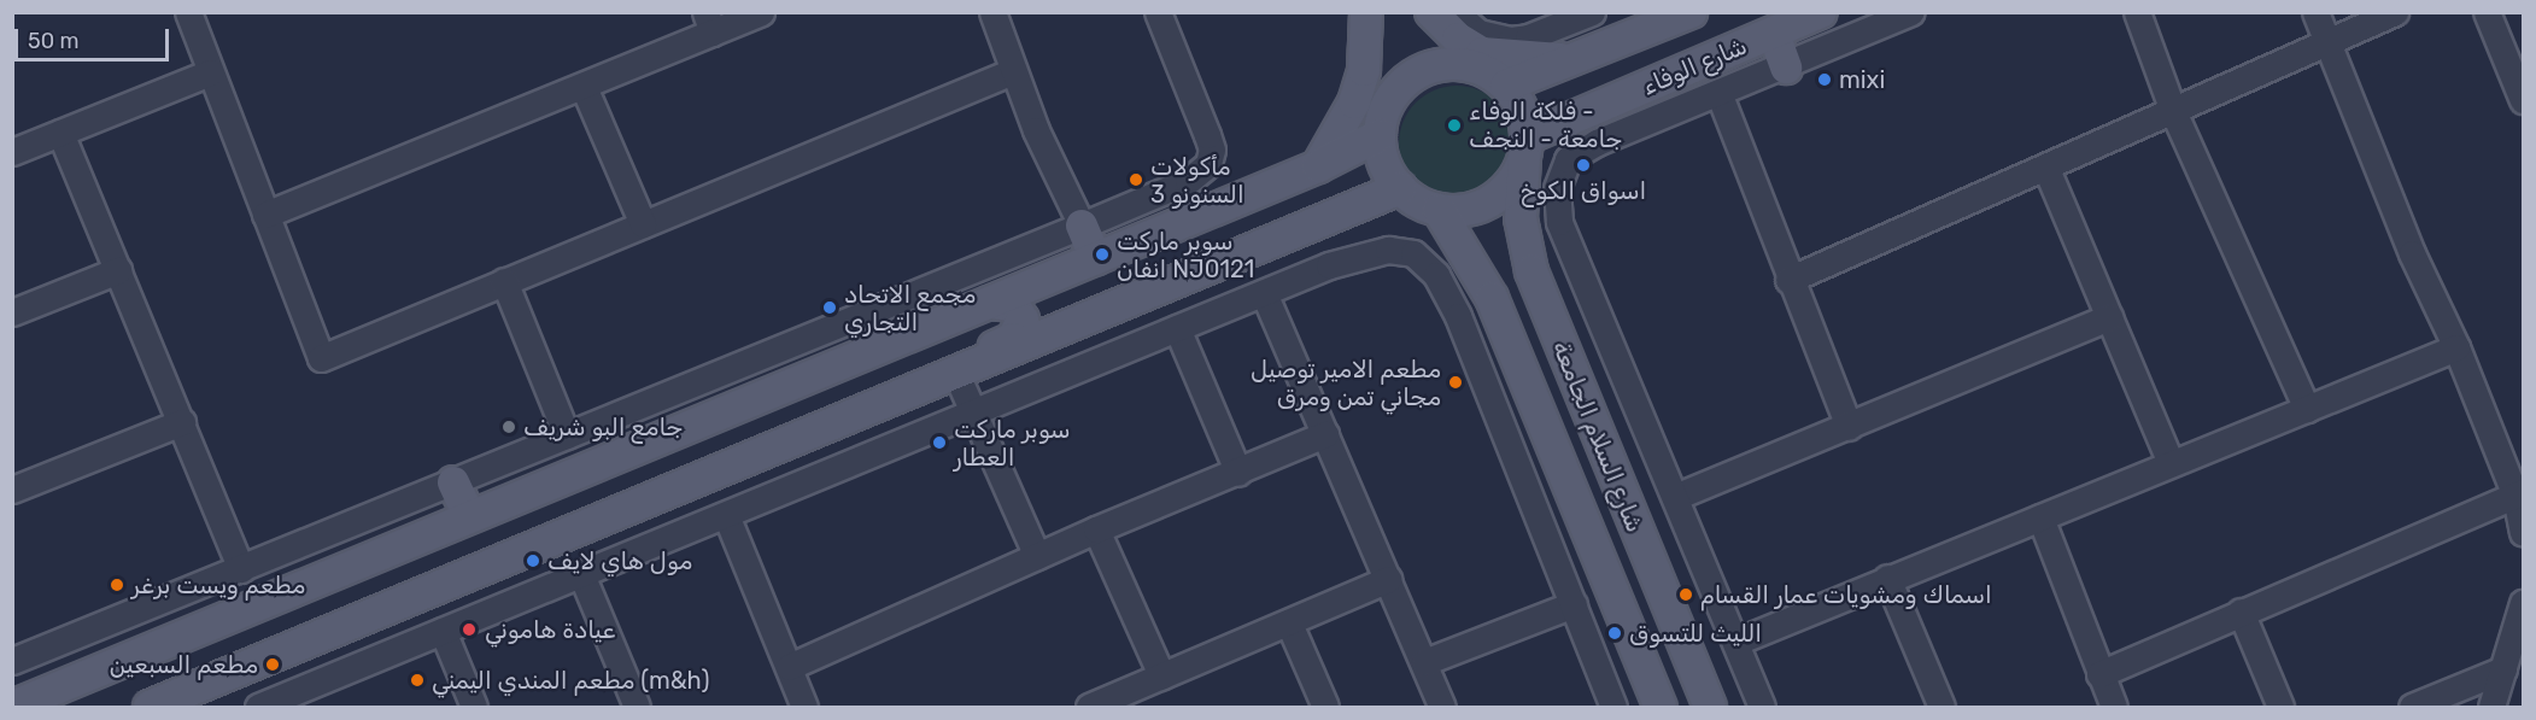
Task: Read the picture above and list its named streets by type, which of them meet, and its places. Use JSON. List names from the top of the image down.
{
  "streets": {
    "main road": ["شارع الوفاء", "شارع السلام الجامعة"]
  },
  "crossings": [
    ["شارع الوفاء", "شارع السلام الجامعة"]
  ],
  "places": [
    "mixi",
    "فلكة الوفاء - جامعة - النجف",
    "اسواق الكوخ",
    "مأكولات السنونو 3",
    "سوبر ماركت انفان NJ0121",
    "مجمع الاتحاد التجاري",
    "مطعم الامير توصيل مجاني تمن ومرق",
    "جامع البو شريف",
    "سوبر ماركت العطار",
    "مول هاي لايف",
    "مطعم ويست برغر",
    "اسماك ومشويات عمار القسام",
    "عيادة هاموني",
    "الليث للتسوق",
    "مطعم السبعين",
    "مطعم المندي اليمني (m&h)"
  ],
  "scale_bar": "50 m"
}
